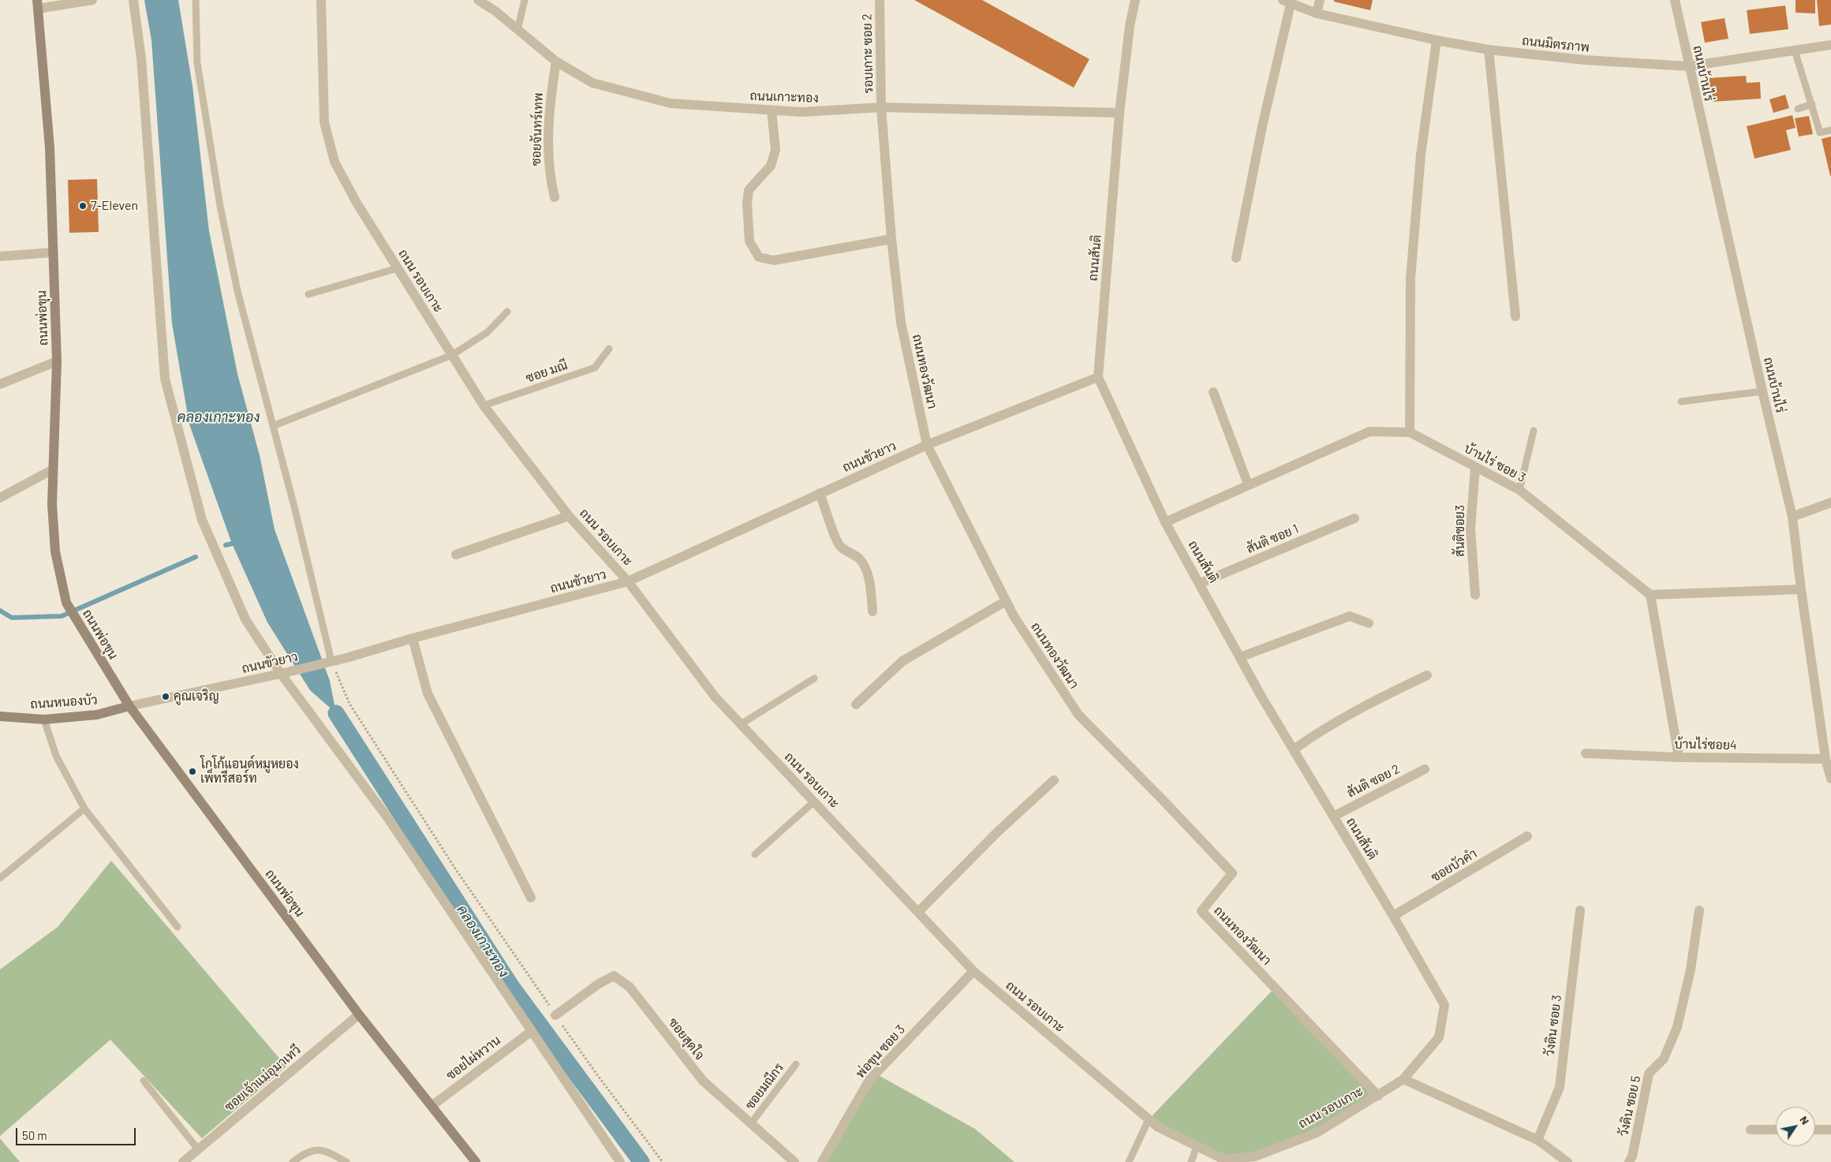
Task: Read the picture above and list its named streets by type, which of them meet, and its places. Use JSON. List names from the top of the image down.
{
  "streets": {
    "main road": ["ถนนพ่อขุน", "ถนนหนองบัว"],
    "street": [
      "ถนนมิตรภาพ",
      "รอบเกาะ ซอย 2",
      "ถนนบ้านไร่",
      "ถนนเกาะทอง",
      "ซอยจันทร์เทพ",
      "ถนนสันติ",
      "ถนน รอบเกาะ",
      "ถนนทองวัฒนา",
      "ถนนขัวยาว",
      "บ้านไร่ ซอย 3",
      "สันติซอย3",
      "สันติ ซอย 1",
      "บ้านไร่ซอย4",
      "สันติ ซอย 2",
      "ซอยบัวคำ",
      "วังดิน ซอย 3",
      "ซอยสุดใจ",
      "พ่อขุน ซอย 3",
      "ซอยไผ่หวาน",
      "ซอยเจ้าแม่อุมาเทวี",
      "วังดิน ซอย 5"
    ],
    "lane": ["ซอย มณี", "ซอยมณีกร"]
  },
  "crossings": [
    ["ถนนมิตรภาพ", "ถนนบ้านไร่"],
    ["รอบเกาะ ซอย 2", "ถนนเกาะทอง"],
    ["รอบเกาะ ซอย 2", "ถนนทองวัฒนา"],
    ["ถนนบ้านไร่", "บ้านไร่ซอย4"],
    ["ถนนเกาะทอง", "ซอยจันทร์เทพ"],
    ["ถนนเกาะทอง", "ถนนสันติ"],
    ["ถนนเกาะทอง", "ถนนทองวัฒนา"],
    ["ถนนสันติ", "ถนน รอบเกาะ"],
    ["ถนนสันติ", "ถนนขัวยาว"],
    ["ถนนสันติ", "บ้านไร่ ซอย 3"],
    ["ถนนสันติ", "สันติ ซอย 1"],
    ["ถนนสันติ", "สันติ ซอย 2"],
    ["ถนนสันติ", "ซอยบัวคำ"],
    ["ถนน รอบเกาะ", "ซอย มณี"],
    ["ถนน รอบเกาะ", "ถนนทองวัฒนา"],
    ["ถนน รอบเกาะ", "ถนนขัวยาว"],
    ["ถนน รอบเกาะ", "พ่อขุน ซอย 3"],
    ["ถนนพ่อขุน", "ถนนขัวยาว"],
    ["ถนนพ่อขุน", "ถนนหนองบัว"],
    ["ถนนพ่อขุน", "ซอยไผ่หวาน"],
    ["ถนนพ่อขุน", "ซอยเจ้าแม่อุมาเทวี"],
    ["ถนนทองวัฒนา", "ถนนขัวยาว"],
    ["ถนนขัวยาว", "ถนนหนองบัว"],
    ["บ้านไร่ ซอย 3", "สันติซอย3"],
    ["ซอยสุดใจ", "ซอยมณีกร"]
  ],
  "water": ["คลองเกาะทอง"],
  "places": ["7-Eleven", "คูณเจริญ", "โกโก้แอนด์หมูหยอง เพ็ทรีสอร์ท"],
  "scale_bar": "50 m",
  "north": "top right"
}
